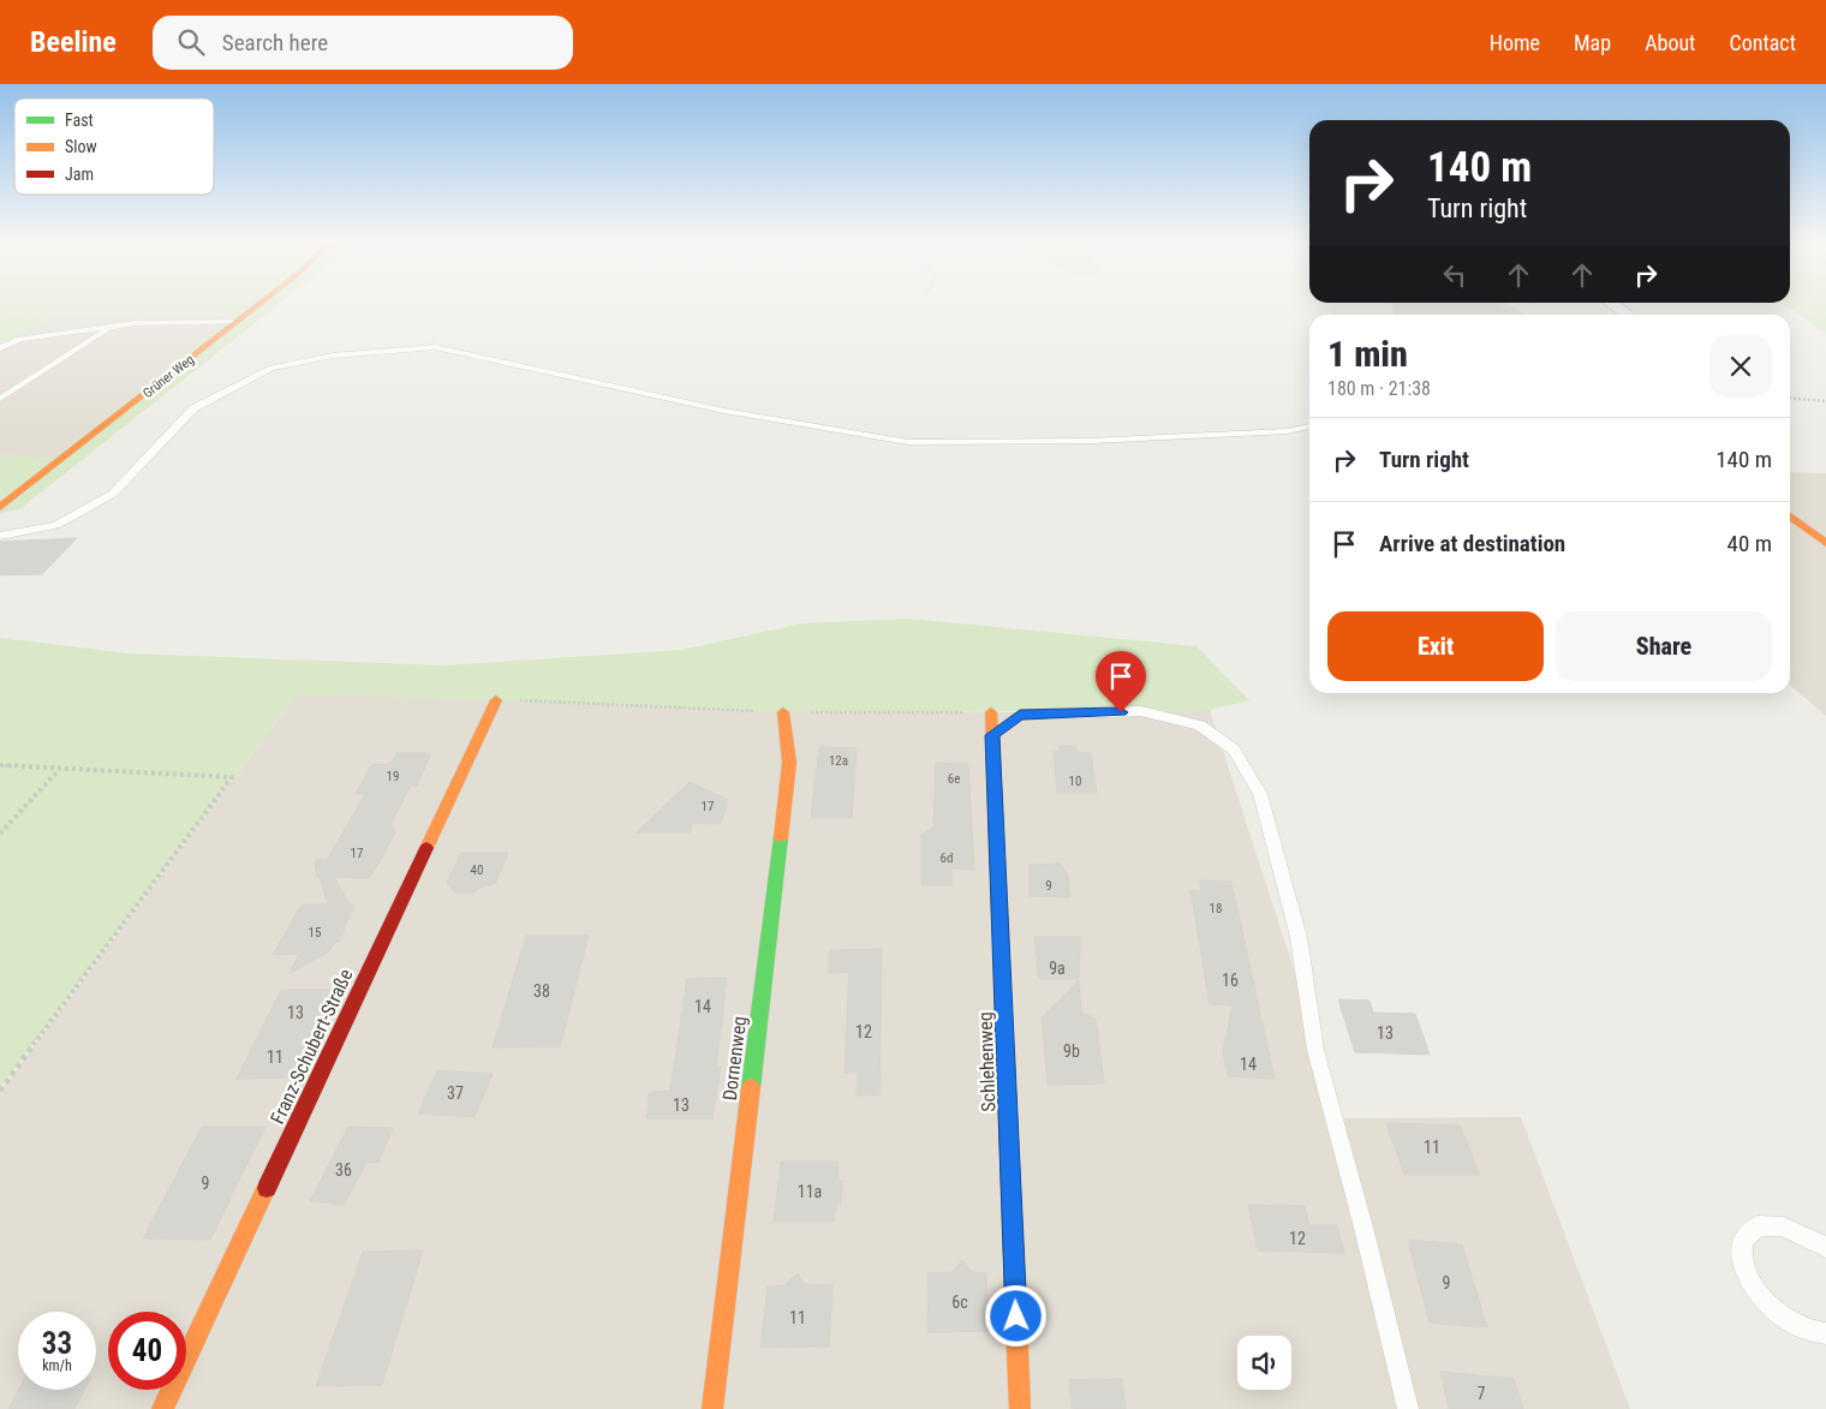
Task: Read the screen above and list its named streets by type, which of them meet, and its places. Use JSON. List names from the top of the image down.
{
  "streets": {
    "street": [
      "Grüner Weg",
      "Franz-Schubert-Straße",
      "Dornenweg",
      "Schlehenweg"
    ]
  },
  "house_numbers": [
    "12a",
    "19",
    "6e",
    "10",
    "17",
    "17",
    "6d",
    "40",
    "9",
    "18",
    "15",
    "9a",
    "16",
    "38",
    "14",
    "13",
    "12",
    "13",
    "9b",
    "11",
    "14",
    "37",
    "13",
    "11",
    "36",
    "9",
    "11a",
    "12",
    "9",
    "6c",
    "11",
    "7"
  ],
  "legend": ["Fast", "Slow", "Jam"],
  "page": {
    "header": "Beeline",
    "search": "Search here",
    "nav": [
      "Home",
      "Map",
      "About",
      "Contact"
    ],
    "turn": ["140 m", "Turn right"],
    "heading": ["1 min", "180 m · 21:38"],
    "list": [
      {
        "name": "Turn right",
        "value": "140 m"
      },
      {
        "name": "Arrive at destination",
        "value": "40 m"
      }
    ],
    "buttons": ["Exit", "Share"],
    "speed": "33 km/h",
    "limit": "40"
  }
}
